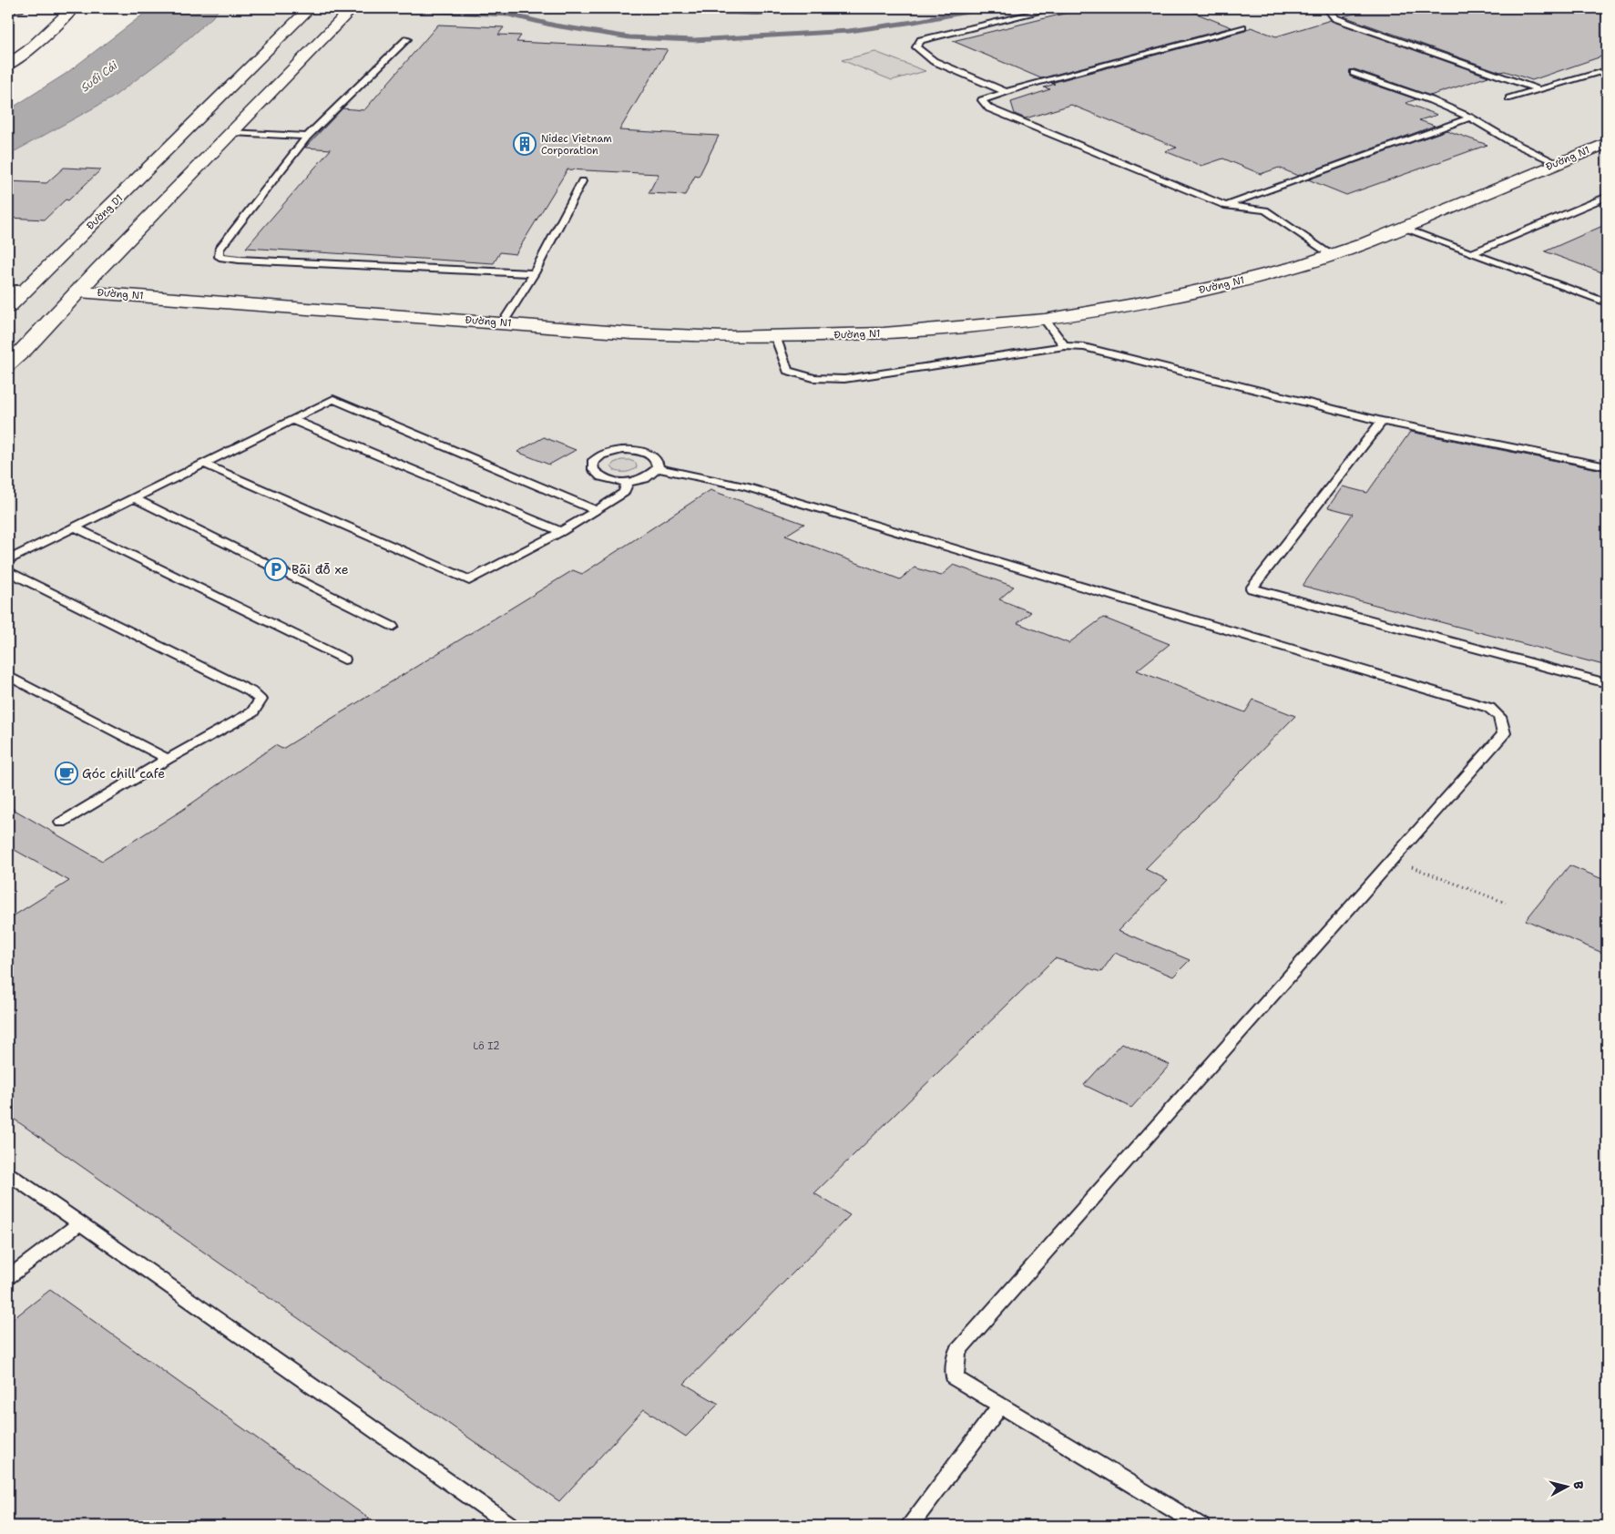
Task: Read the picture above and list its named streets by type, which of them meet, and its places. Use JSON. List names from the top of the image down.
{
  "streets": {
    "street": ["Đường N1", "Đường D1"]
  },
  "crossings": [
    ["Đường N1", "Đường D1"]
  ],
  "water": ["Suối Cái"],
  "places": {
    "building": ["Nidec Vietnam Corporation"],
    "parking": ["Bãi đỗ xe"],
    "cafe": ["Góc chill cafe"]
  },
  "house_numbers": ["Lô I2"],
  "north": "right"
}
